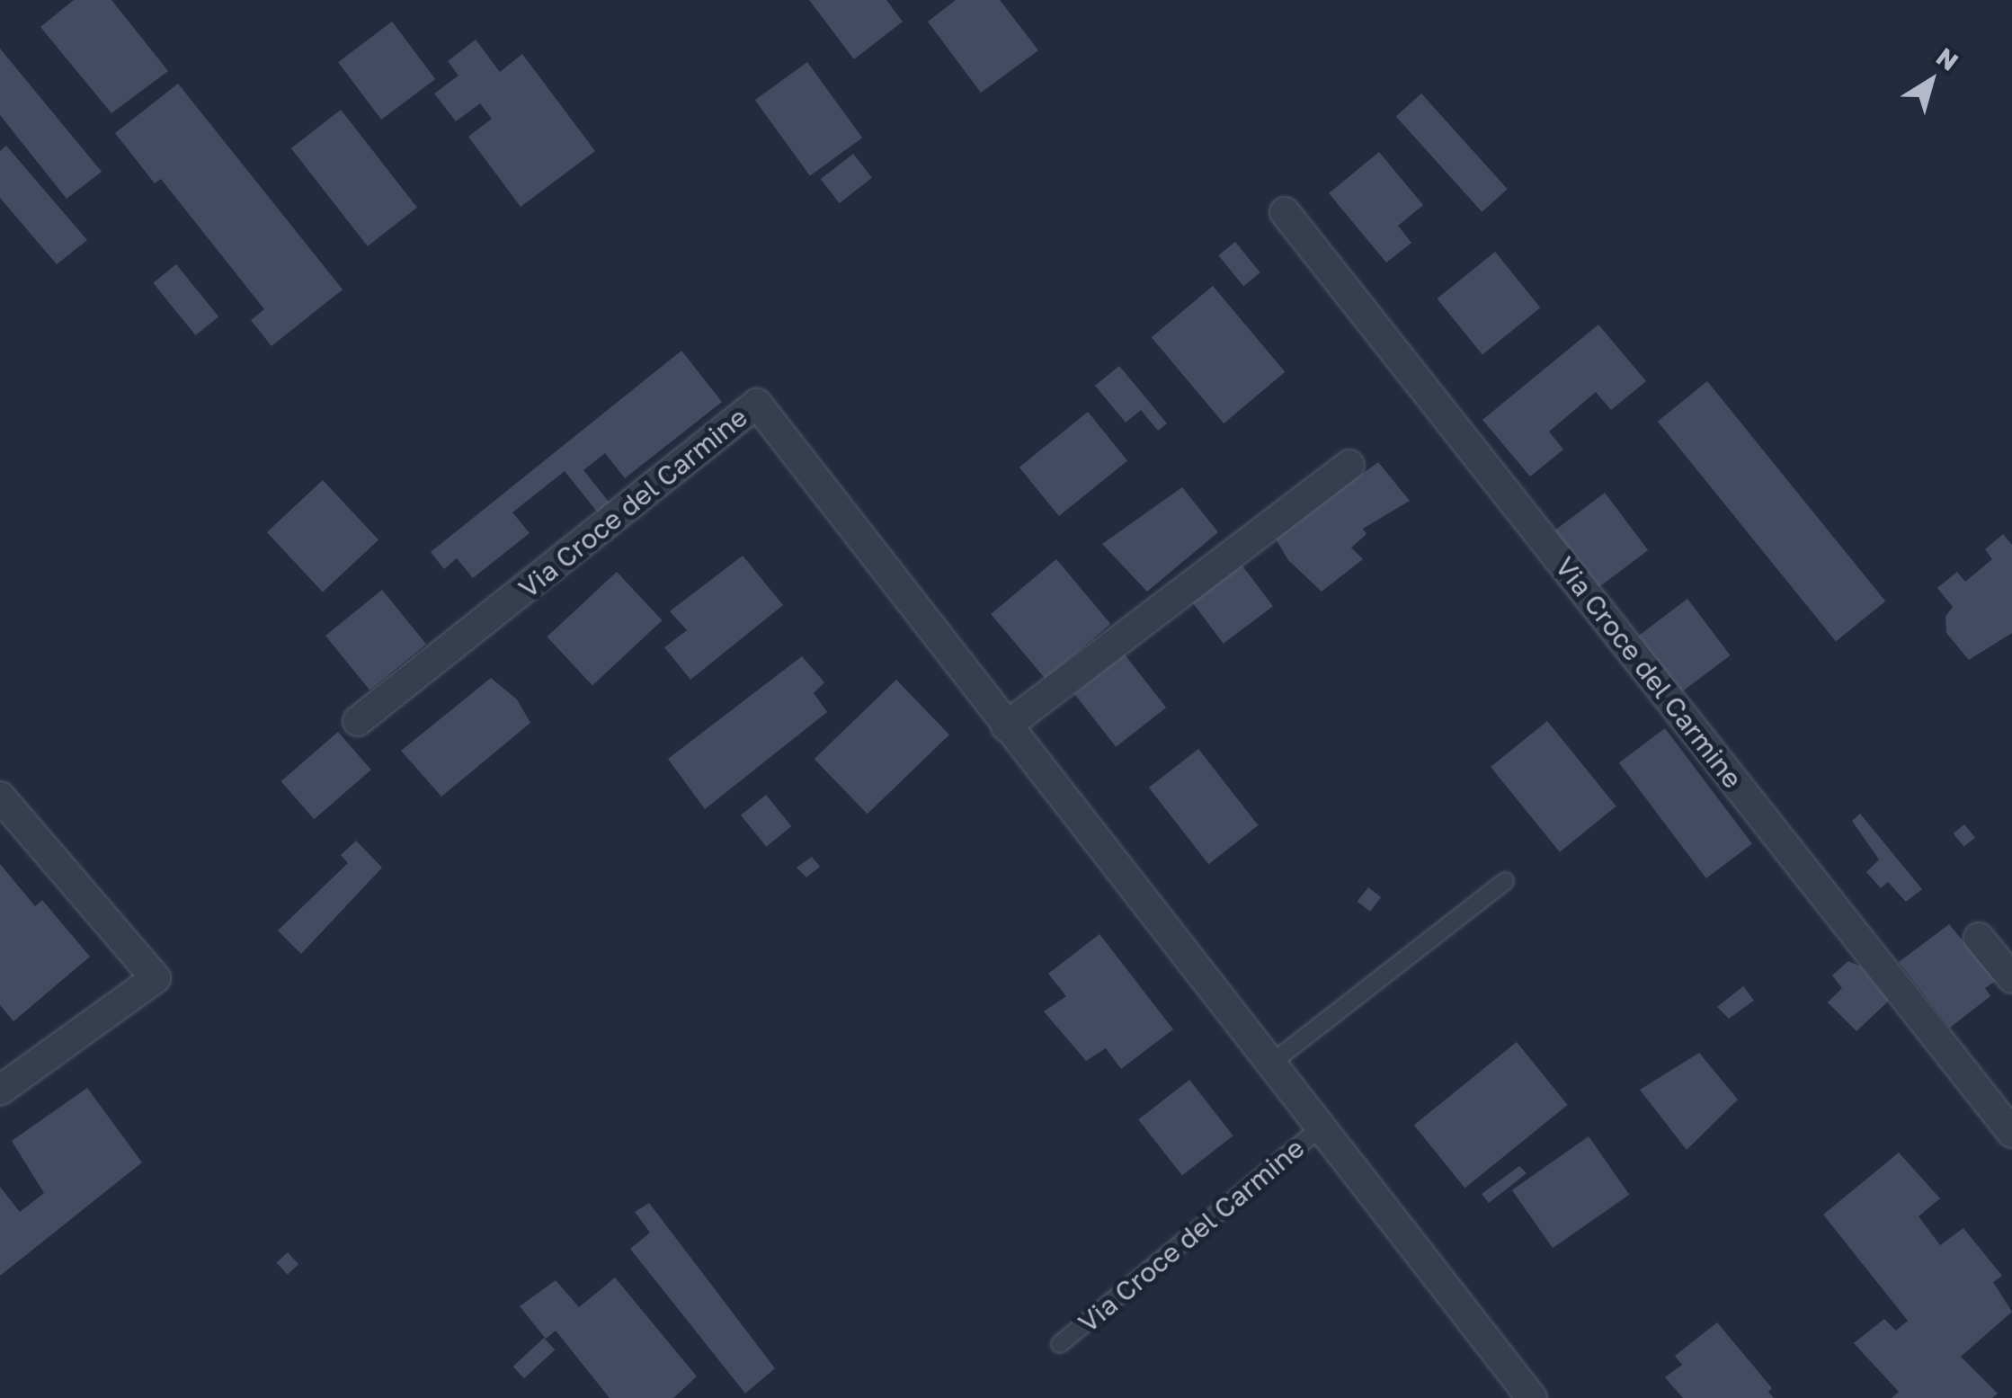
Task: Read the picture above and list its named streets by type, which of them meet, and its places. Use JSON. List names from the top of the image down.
{
  "streets": {
    "street": ["Via Croce del Carmine"]
  },
  "north": "top right"
}
